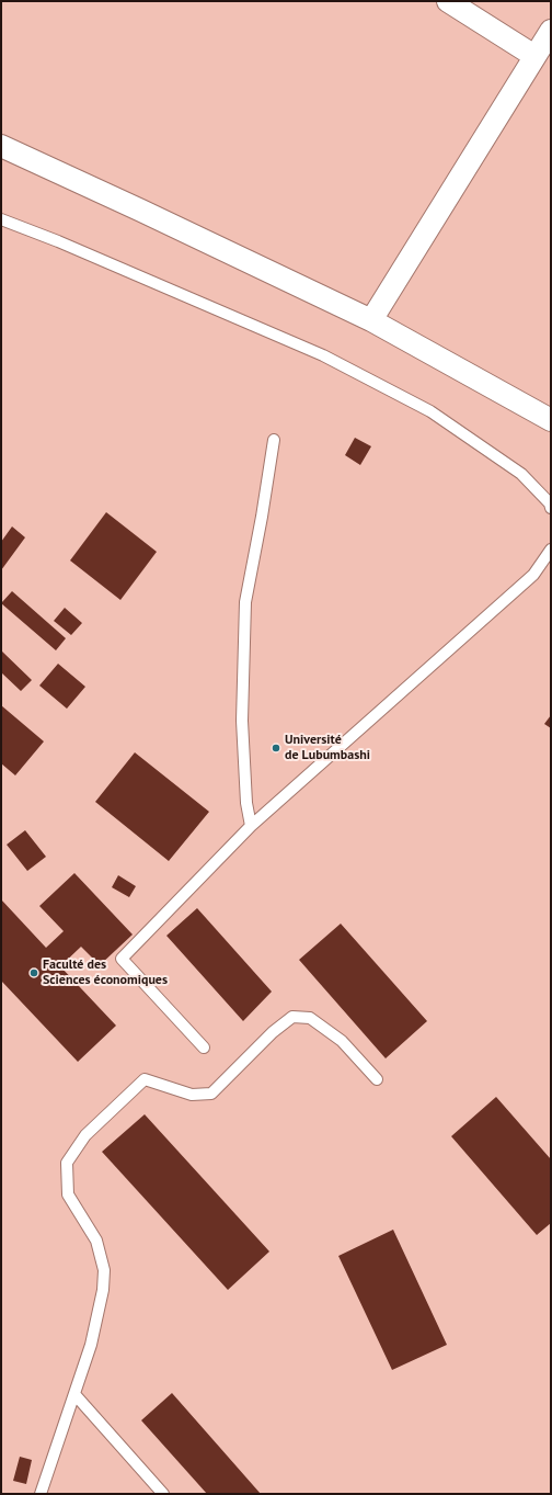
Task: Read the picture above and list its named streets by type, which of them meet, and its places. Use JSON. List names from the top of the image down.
{
  "places": ["Université de Lubumbashi", "Faculté des Sciences économiques"]
}
